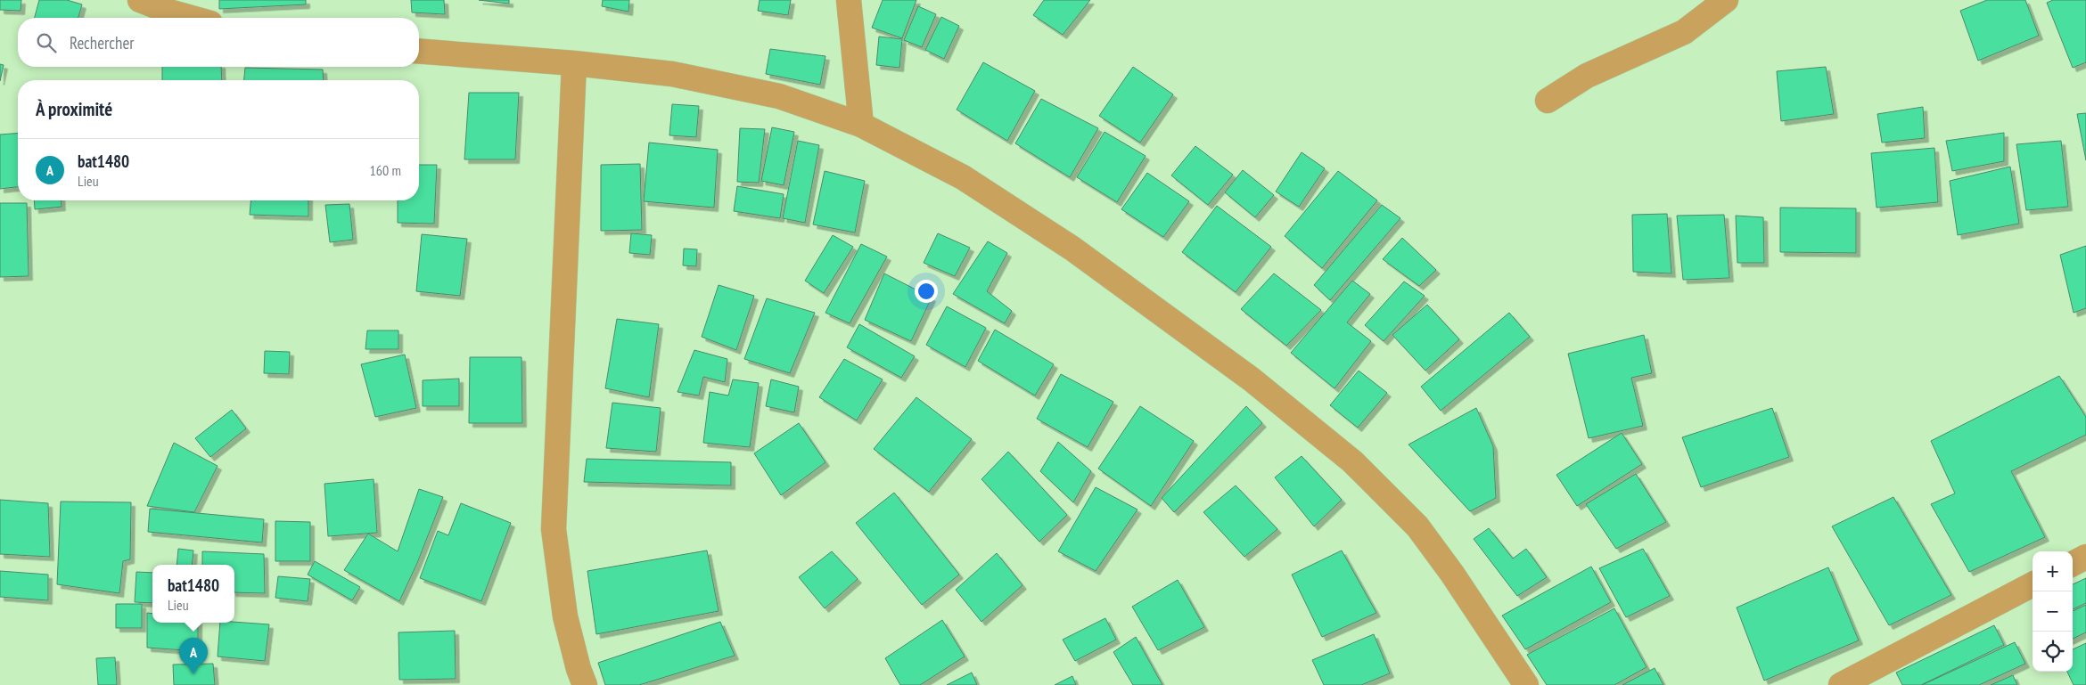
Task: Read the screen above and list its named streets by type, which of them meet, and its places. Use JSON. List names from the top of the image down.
{
  "page": {
    "search": "Rechercher",
    "heading": "À proximité",
    "list": [
      {
        "mark": "A",
        "name": "bat1480",
        "note": "Lieu",
        "value": "160 m"
      }
    ],
    "map_buttons": ["+", "−"],
    "popup": ["bat1480", "Lieu"],
    "pins": "A"
  }
}
